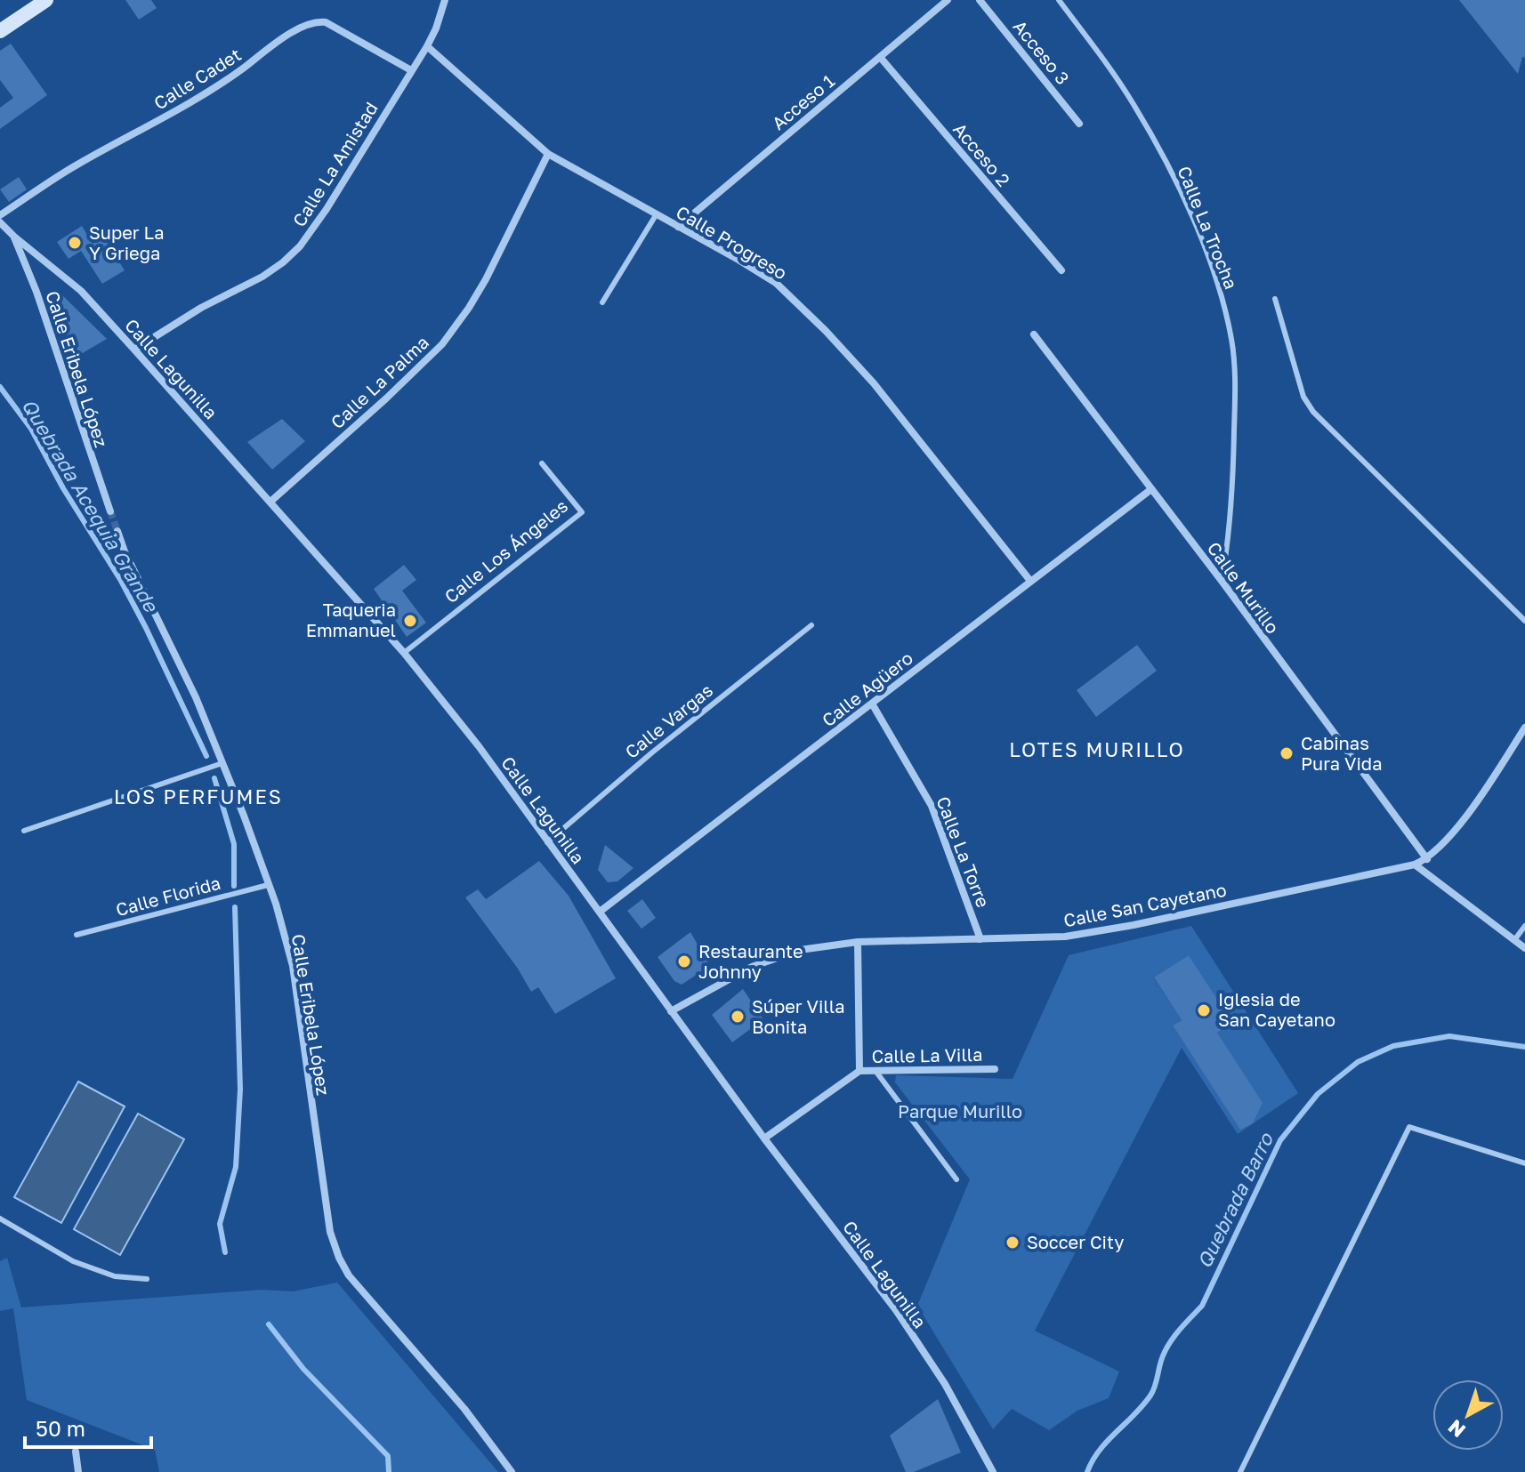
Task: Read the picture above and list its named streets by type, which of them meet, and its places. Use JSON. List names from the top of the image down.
{
  "streets": {
    "street": [
      "Acceso 3",
      "Calle Cadet",
      "Acceso 1",
      "Acceso 2",
      "Calle La Amistad",
      "Calle Progreso",
      "Calle Eribela López",
      "Calle Lagunilla",
      "Calle La Palma",
      "Calle Murillo",
      "Calle Agüero",
      "Calle La Torre",
      "Calle San Cayetano",
      "Calle La Villa"
    ],
    "lane": [
      "Calle La Trocha",
      "Calle Los Ángeles",
      "Calle Vargas",
      "Calle Florida"
    ]
  },
  "crossings": [
    ["Calle Cadet", "Calle La Amistad"],
    ["Acceso 1", "Acceso 2"],
    ["Acceso 1", "Calle Progreso"],
    ["Calle La Amistad", "Calle Progreso"],
    ["Calle La Amistad", "Calle Lagunilla"],
    ["Calle La Trocha", "Calle Murillo"],
    ["Calle Progreso", "Calle La Palma"],
    ["Calle Progreso", "Calle Agüero"],
    ["Calle Eribela López", "Calle Lagunilla"],
    ["Calle Eribela López", "Calle Florida"],
    ["Calle Lagunilla", "Calle La Palma"],
    ["Calle Lagunilla", "Calle Los Ángeles"],
    ["Calle Lagunilla", "Calle Agüero"],
    ["Calle Lagunilla", "Calle Vargas"],
    ["Calle Lagunilla", "Calle San Cayetano"],
    ["Calle Lagunilla", "Calle La Villa"],
    ["Calle Murillo", "Calle Agüero"],
    ["Calle Murillo", "Calle San Cayetano"],
    ["Calle Agüero", "Calle La Torre"],
    ["Calle La Torre", "Calle San Cayetano"],
    ["Calle San Cayetano", "Calle La Villa"]
  ],
  "districts": ["LOTES MURILLO", "LOS PERFUMES"],
  "water": ["Quebrada Acequia Grande", "Quebrada Barro"],
  "parks": ["Parque Murillo"],
  "places": [
    "Super La Y Griega",
    "Taqueria Emmanuel",
    "Cabinas Pura Vida",
    "Restaurante Johnny",
    "Iglesia de San Cayetano",
    "Súper Villa Bonita",
    "Soccer City"
  ],
  "scale_bar": "50 m",
  "north": "bottom left"
}
